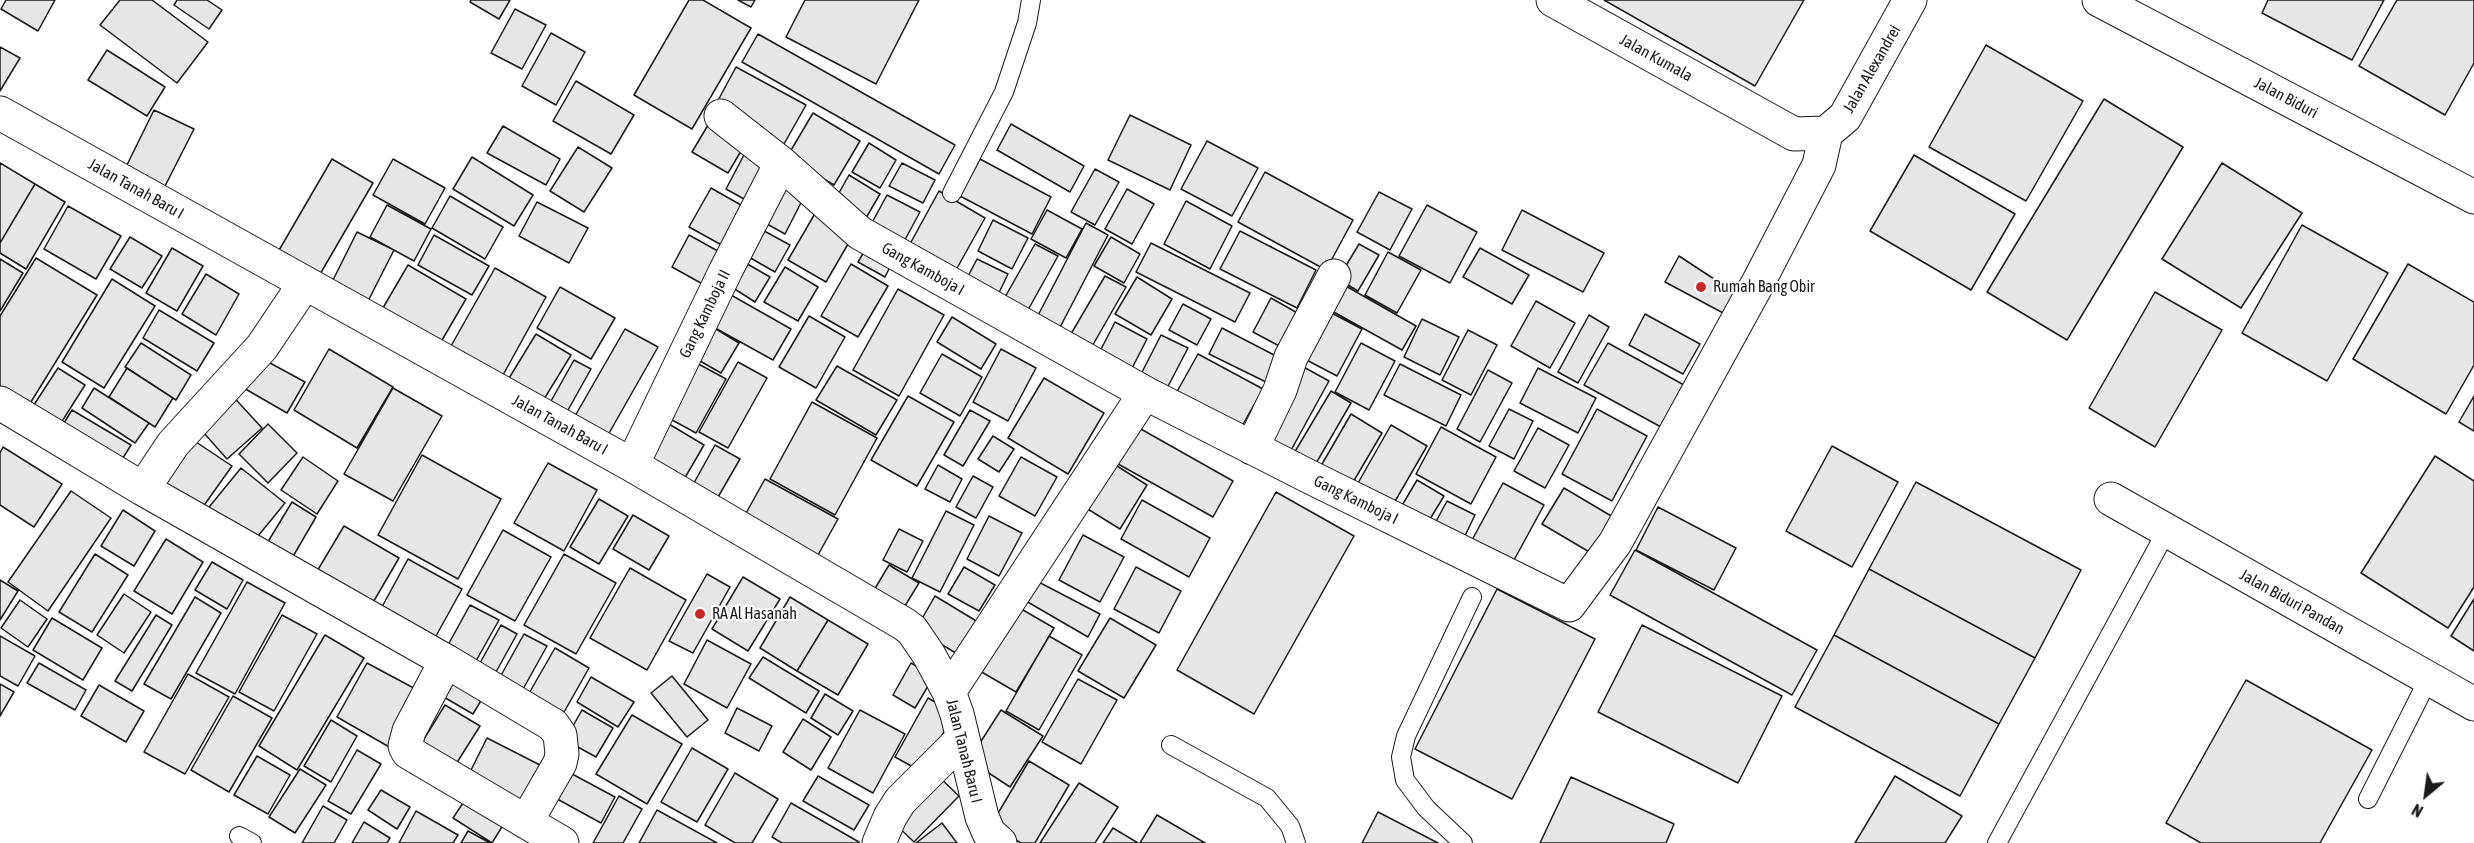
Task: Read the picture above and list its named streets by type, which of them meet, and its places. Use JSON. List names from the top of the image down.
{
  "streets": {
    "street": [
      "Jalan Kumala",
      "Jalan Alexandrei",
      "Jalan Biduri",
      "Jalan Tanah Baru I",
      "Gang Kamboja I",
      "Gang Kamboja II",
      "Jalan Biduri Pandan"
    ]
  },
  "crossings": [
    ["Jalan Kumala", "Jalan Alexandrei"],
    ["Jalan Kumala", "Gang Kamboja I"],
    ["Jalan Alexandrei", "Gang Kamboja I"],
    ["Jalan Tanah Baru I", "Gang Kamboja II"],
    ["Gang Kamboja I", "Gang Kamboja II"]
  ],
  "places": ["Rumah Bang Obir", "RA Al Hasanah"],
  "north": "bottom left"
}
